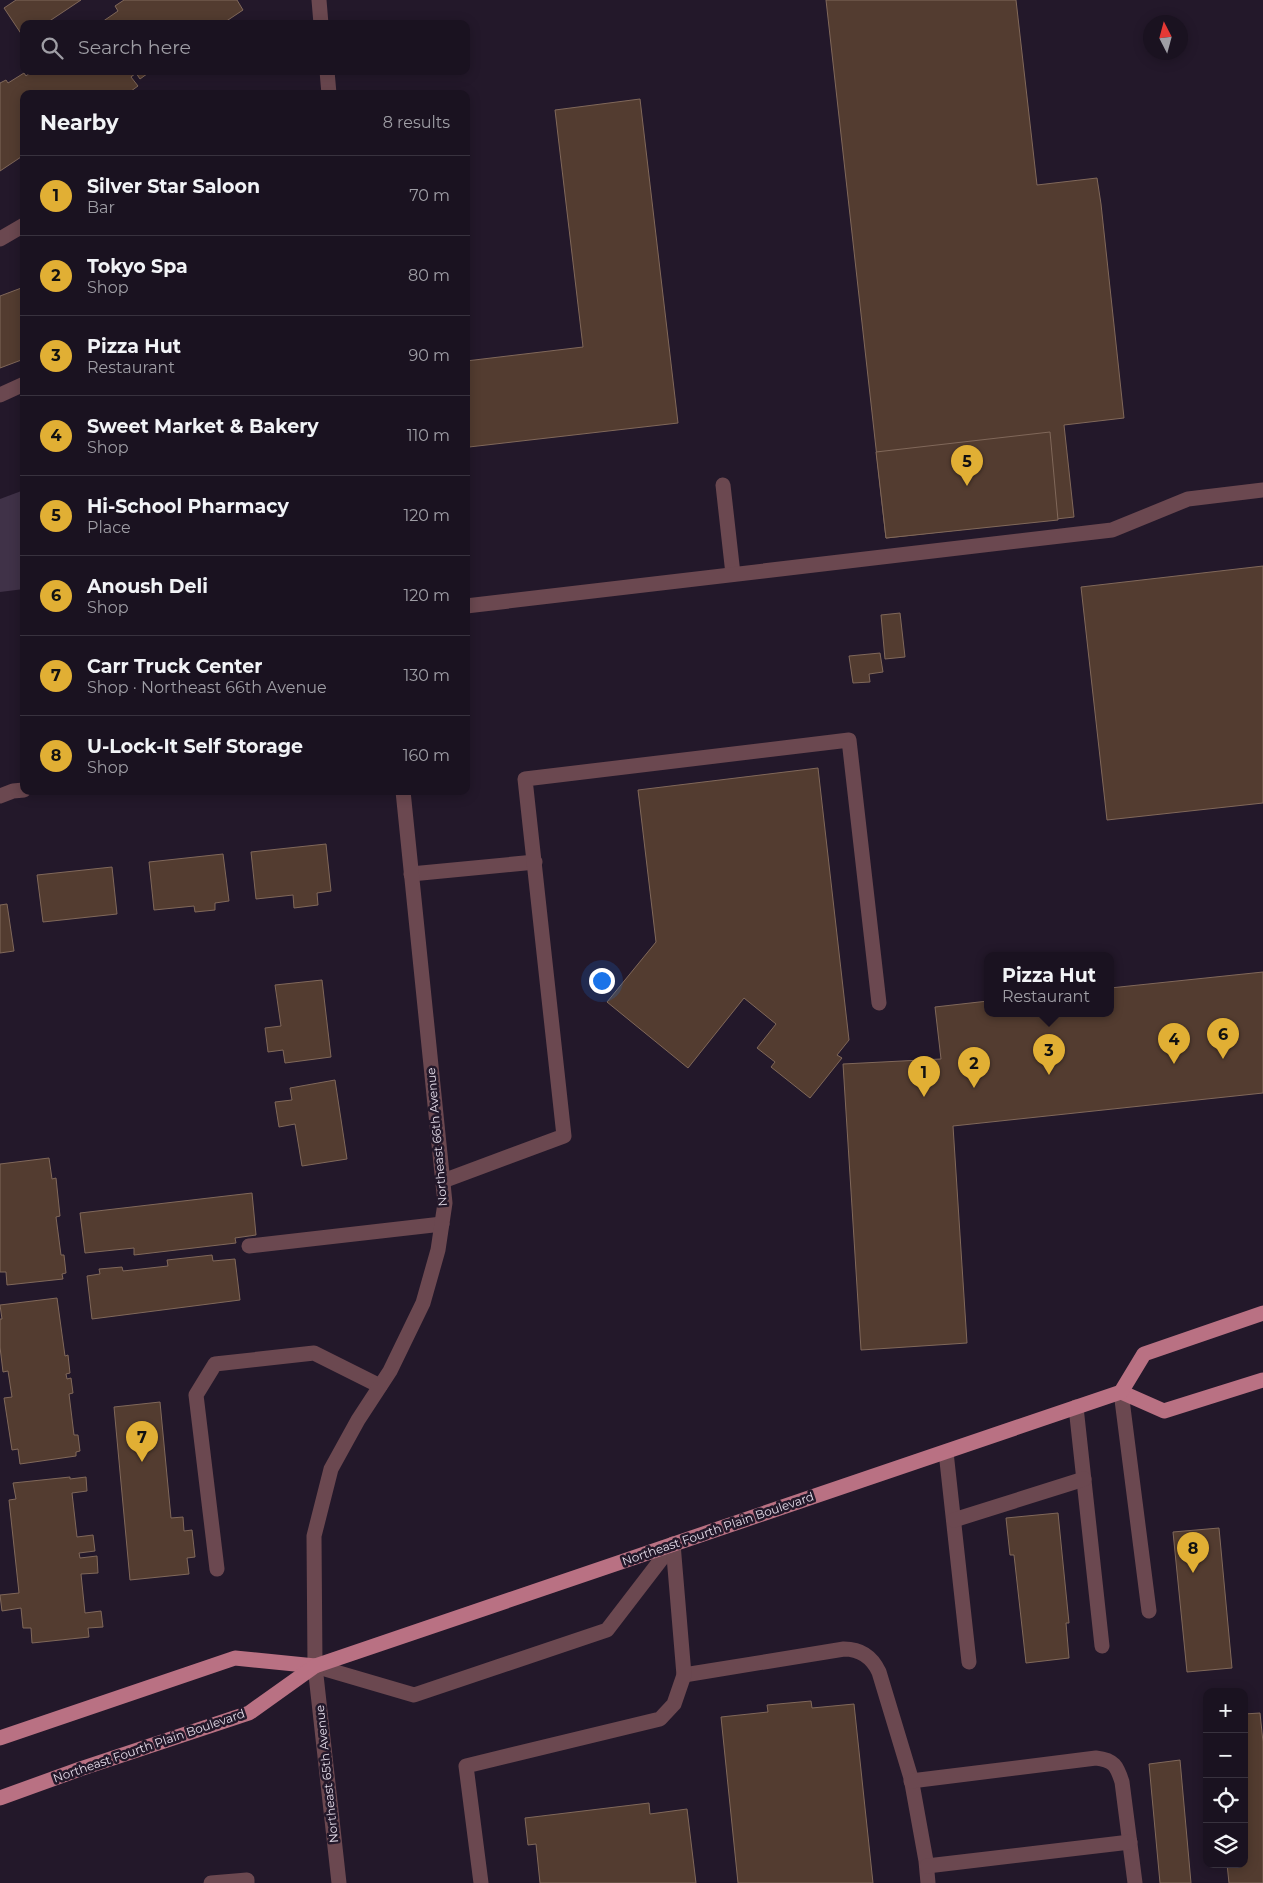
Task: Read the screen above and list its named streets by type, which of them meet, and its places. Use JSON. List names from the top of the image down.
{
  "streets": {
    "main road": ["Northeast Fourth Plain Boulevard"],
    "street": ["Northeast 66th Avenue", "Northeast 65th Avenue"]
  },
  "crossings": [
    ["Northeast 66th Avenue", "Northeast Fourth Plain Boulevard"],
    ["Northeast 66th Avenue", "Northeast 65th Avenue"],
    ["Northeast Fourth Plain Boulevard", "Northeast 65th Avenue"]
  ],
  "north": "top",
  "page": {
    "search": "Search here",
    "heading": ["Nearby", "8 results"],
    "list": [
      {
        "mark": "1",
        "name": "Silver Star Saloon",
        "note": "Bar",
        "value": "70 m"
      },
      {
        "mark": "2",
        "name": "Tokyo Spa",
        "note": "Shop",
        "value": "80 m"
      },
      {
        "mark": "3",
        "name": "Pizza Hut",
        "note": "Restaurant",
        "value": "90 m"
      },
      {
        "mark": "4",
        "name": "Sweet Market & Bakery",
        "note": "Shop",
        "value": "110 m"
      },
      {
        "mark": "5",
        "name": "Hi-School Pharmacy",
        "note": "Place",
        "value": "120 m"
      },
      {
        "mark": "6",
        "name": "Anoush Deli",
        "note": "Shop",
        "value": "120 m"
      },
      {
        "mark": "7",
        "name": "Carr Truck Center",
        "note": "Shop · Northeast 66th Avenue",
        "value": "130 m"
      },
      {
        "mark": "8",
        "name": "U-Lock-It Self Storage",
        "note": "Shop",
        "value": "160 m"
      }
    ],
    "pins": [
      "5",
      "6",
      "4",
      "3",
      "2",
      "1",
      "7",
      "8"
    ],
    "popup": ["Pizza Hut", "Restaurant"],
    "map_buttons": ["+", "−"]
  }
}
